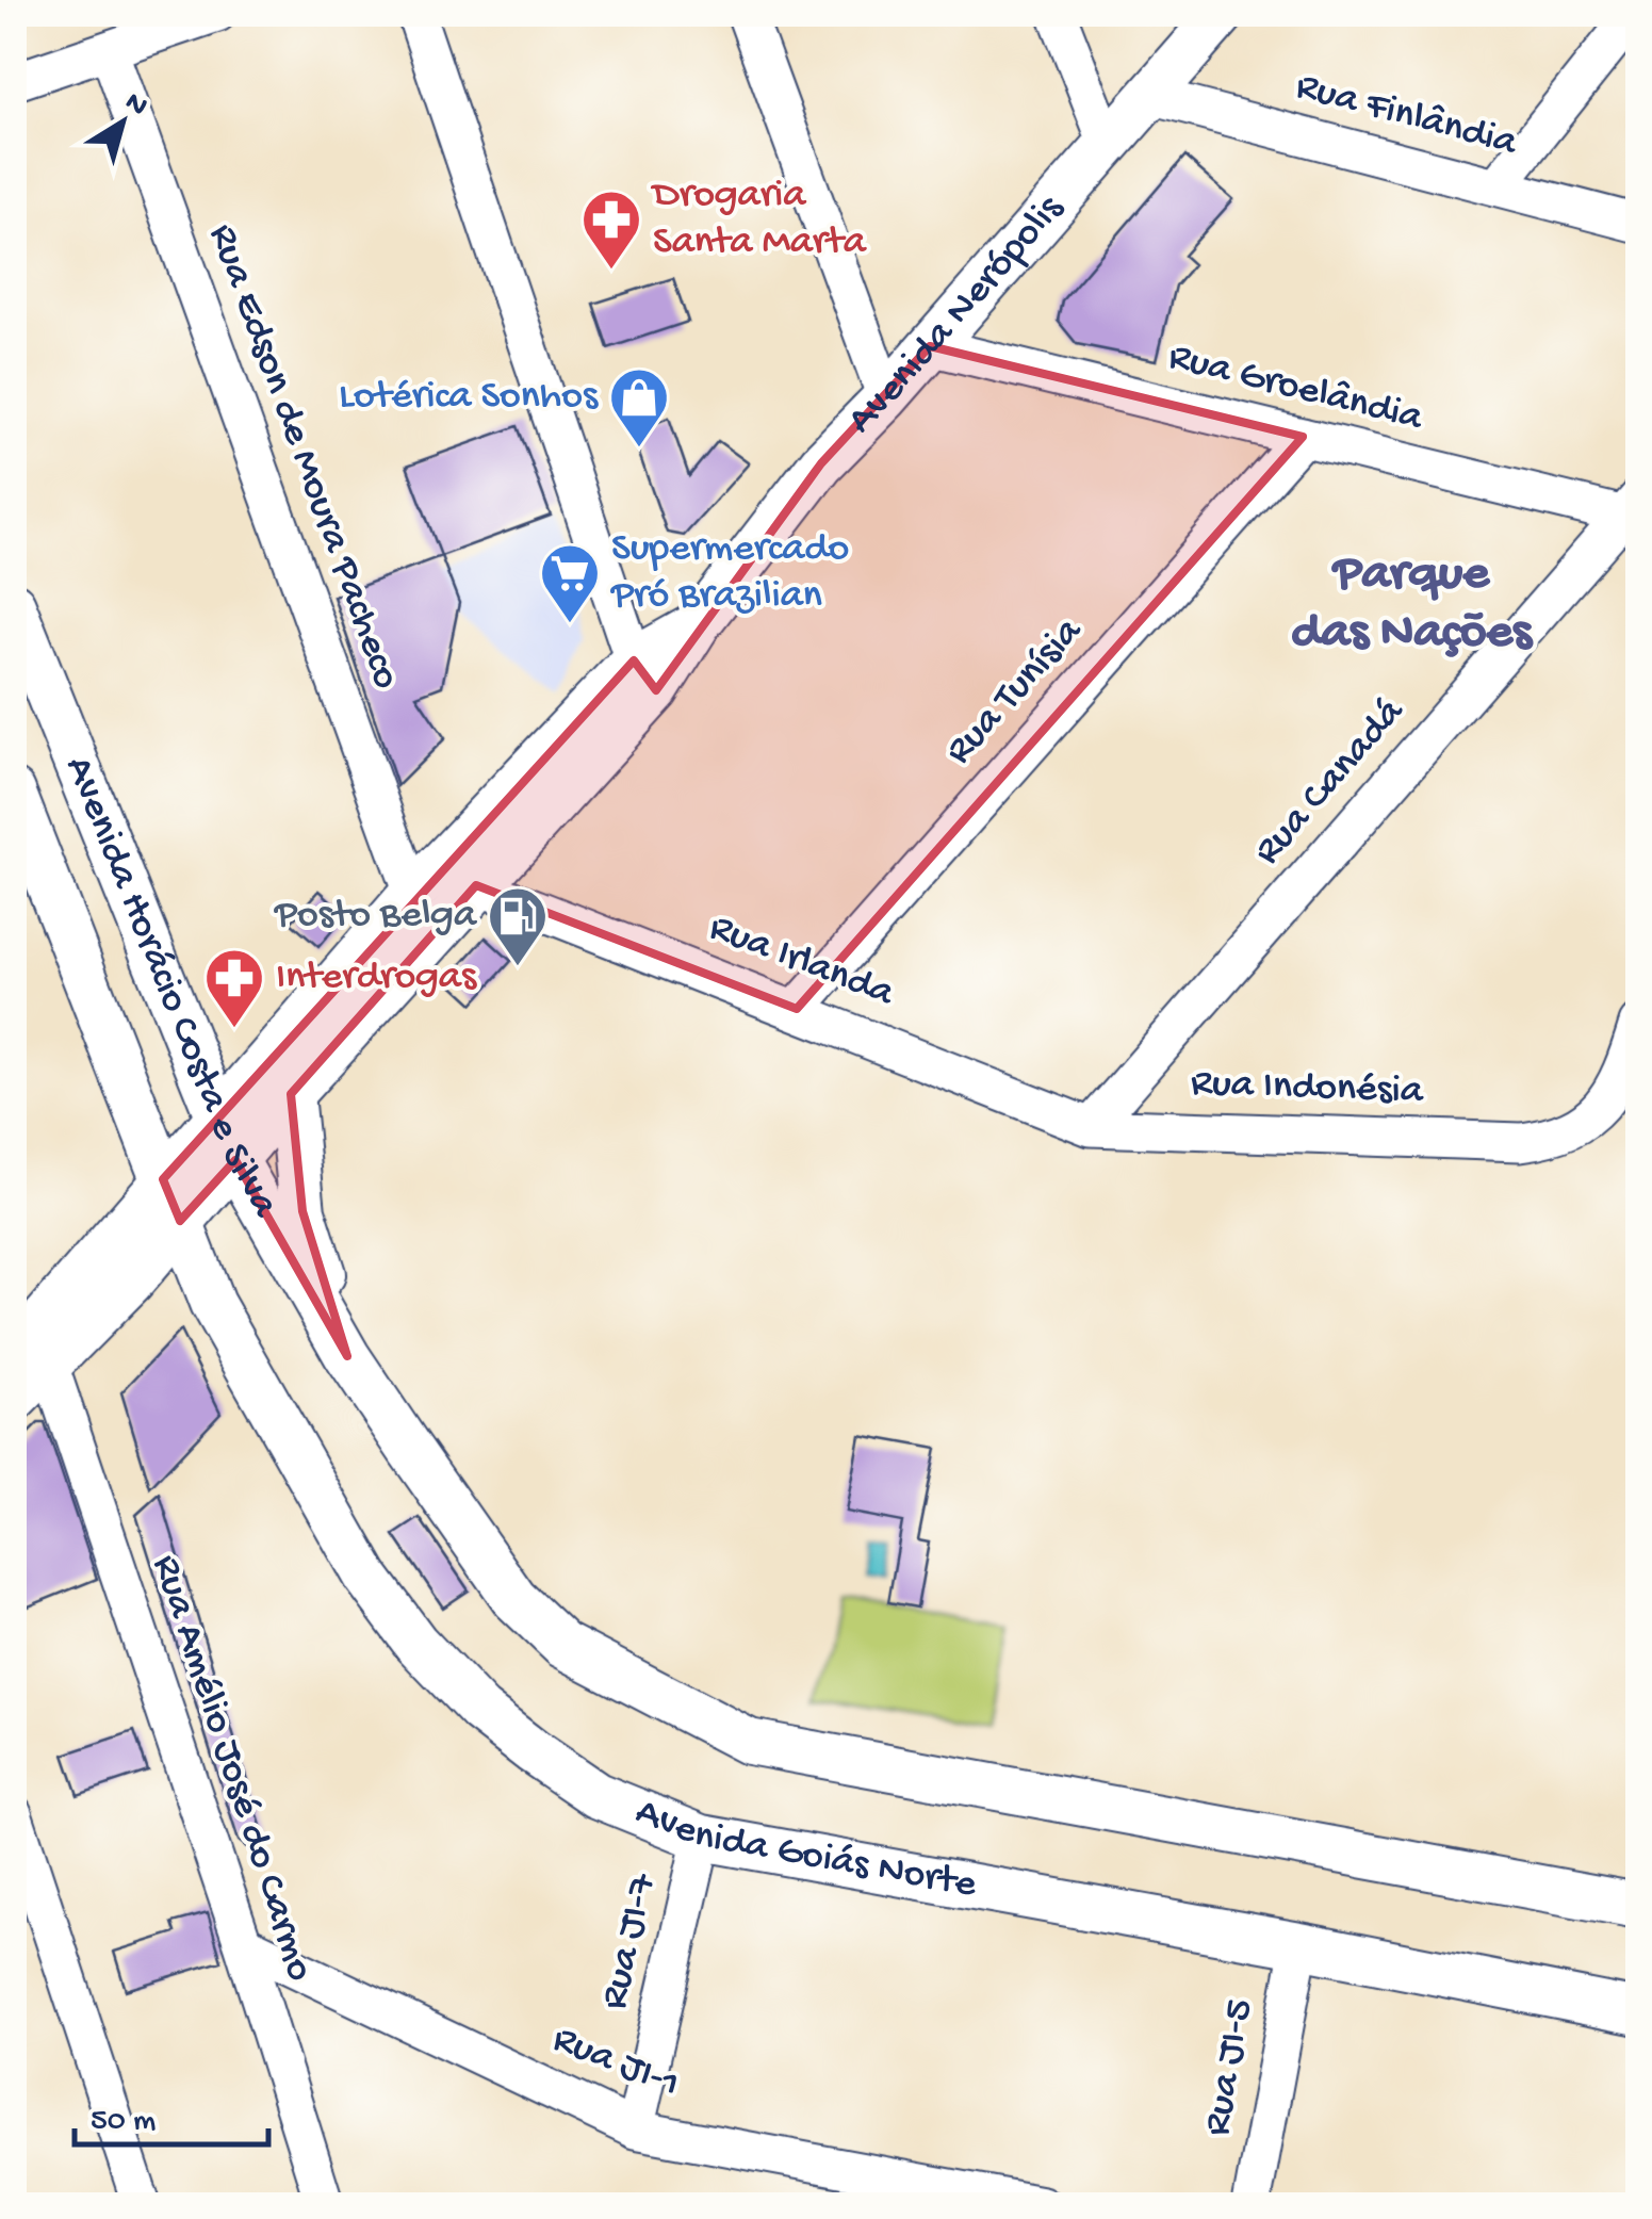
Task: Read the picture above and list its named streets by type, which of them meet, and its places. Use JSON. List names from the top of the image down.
{
  "streets": {
    "main road": ["Avenida Nerópolis", "Avenida Horácio Costa e Silva", "Avenida Goiás Norte"],
    "street": [
      "Rua Finlândia",
      "Rua Groelândia",
      "Rua Edson de Moura Pacheco",
      "Rua Tunísia",
      "Rua Canadá",
      "Rua Irlanda",
      "Rua Indonésia",
      "Rua Amélio José do Carmo",
      "Rua JI-7",
      "Rua JI-1",
      "Rua JI-5"
    ]
  },
  "crossings": [
    ["Rua Finlândia", "Avenida Nerópolis"],
    ["Avenida Nerópolis", "Rua Groelândia"],
    ["Avenida Nerópolis", "Rua Edson de Moura Pacheco"],
    ["Avenida Nerópolis", "Rua Irlanda"],
    ["Avenida Nerópolis", "Avenida Horácio Costa e Silva"],
    ["Avenida Nerópolis", "Rua Amélio José do Carmo"],
    ["Rua Groelândia", "Rua Tunísia"],
    ["Rua Groelândia", "Rua Canadá"],
    ["Rua Tunísia", "Rua Irlanda"],
    ["Rua Canadá", "Rua Irlanda"],
    ["Rua Canadá", "Rua Indonésia"],
    ["Rua Irlanda", "Rua Indonésia"],
    ["Avenida Horácio Costa e Silva", "Avenida Goiás Norte"],
    ["Rua Amélio José do Carmo", "Rua JI-1"],
    ["Avenida Goiás Norte", "Rua JI-7"],
    ["Avenida Goiás Norte", "Rua JI-5"],
    ["Rua JI-7", "Rua JI-1"]
  ],
  "districts": ["Parque das Nações"],
  "places": {
    "pharmacy": ["Drogaria Santa Marta", "Interdrogas"],
    "shop": ["Lotérica Sonhos"],
    "supermarket": ["Supermercado Pró Brazilian"],
    "fuel station": ["Posto Belga"]
  },
  "scale_bar": "50 m",
  "north": "top right"
}
